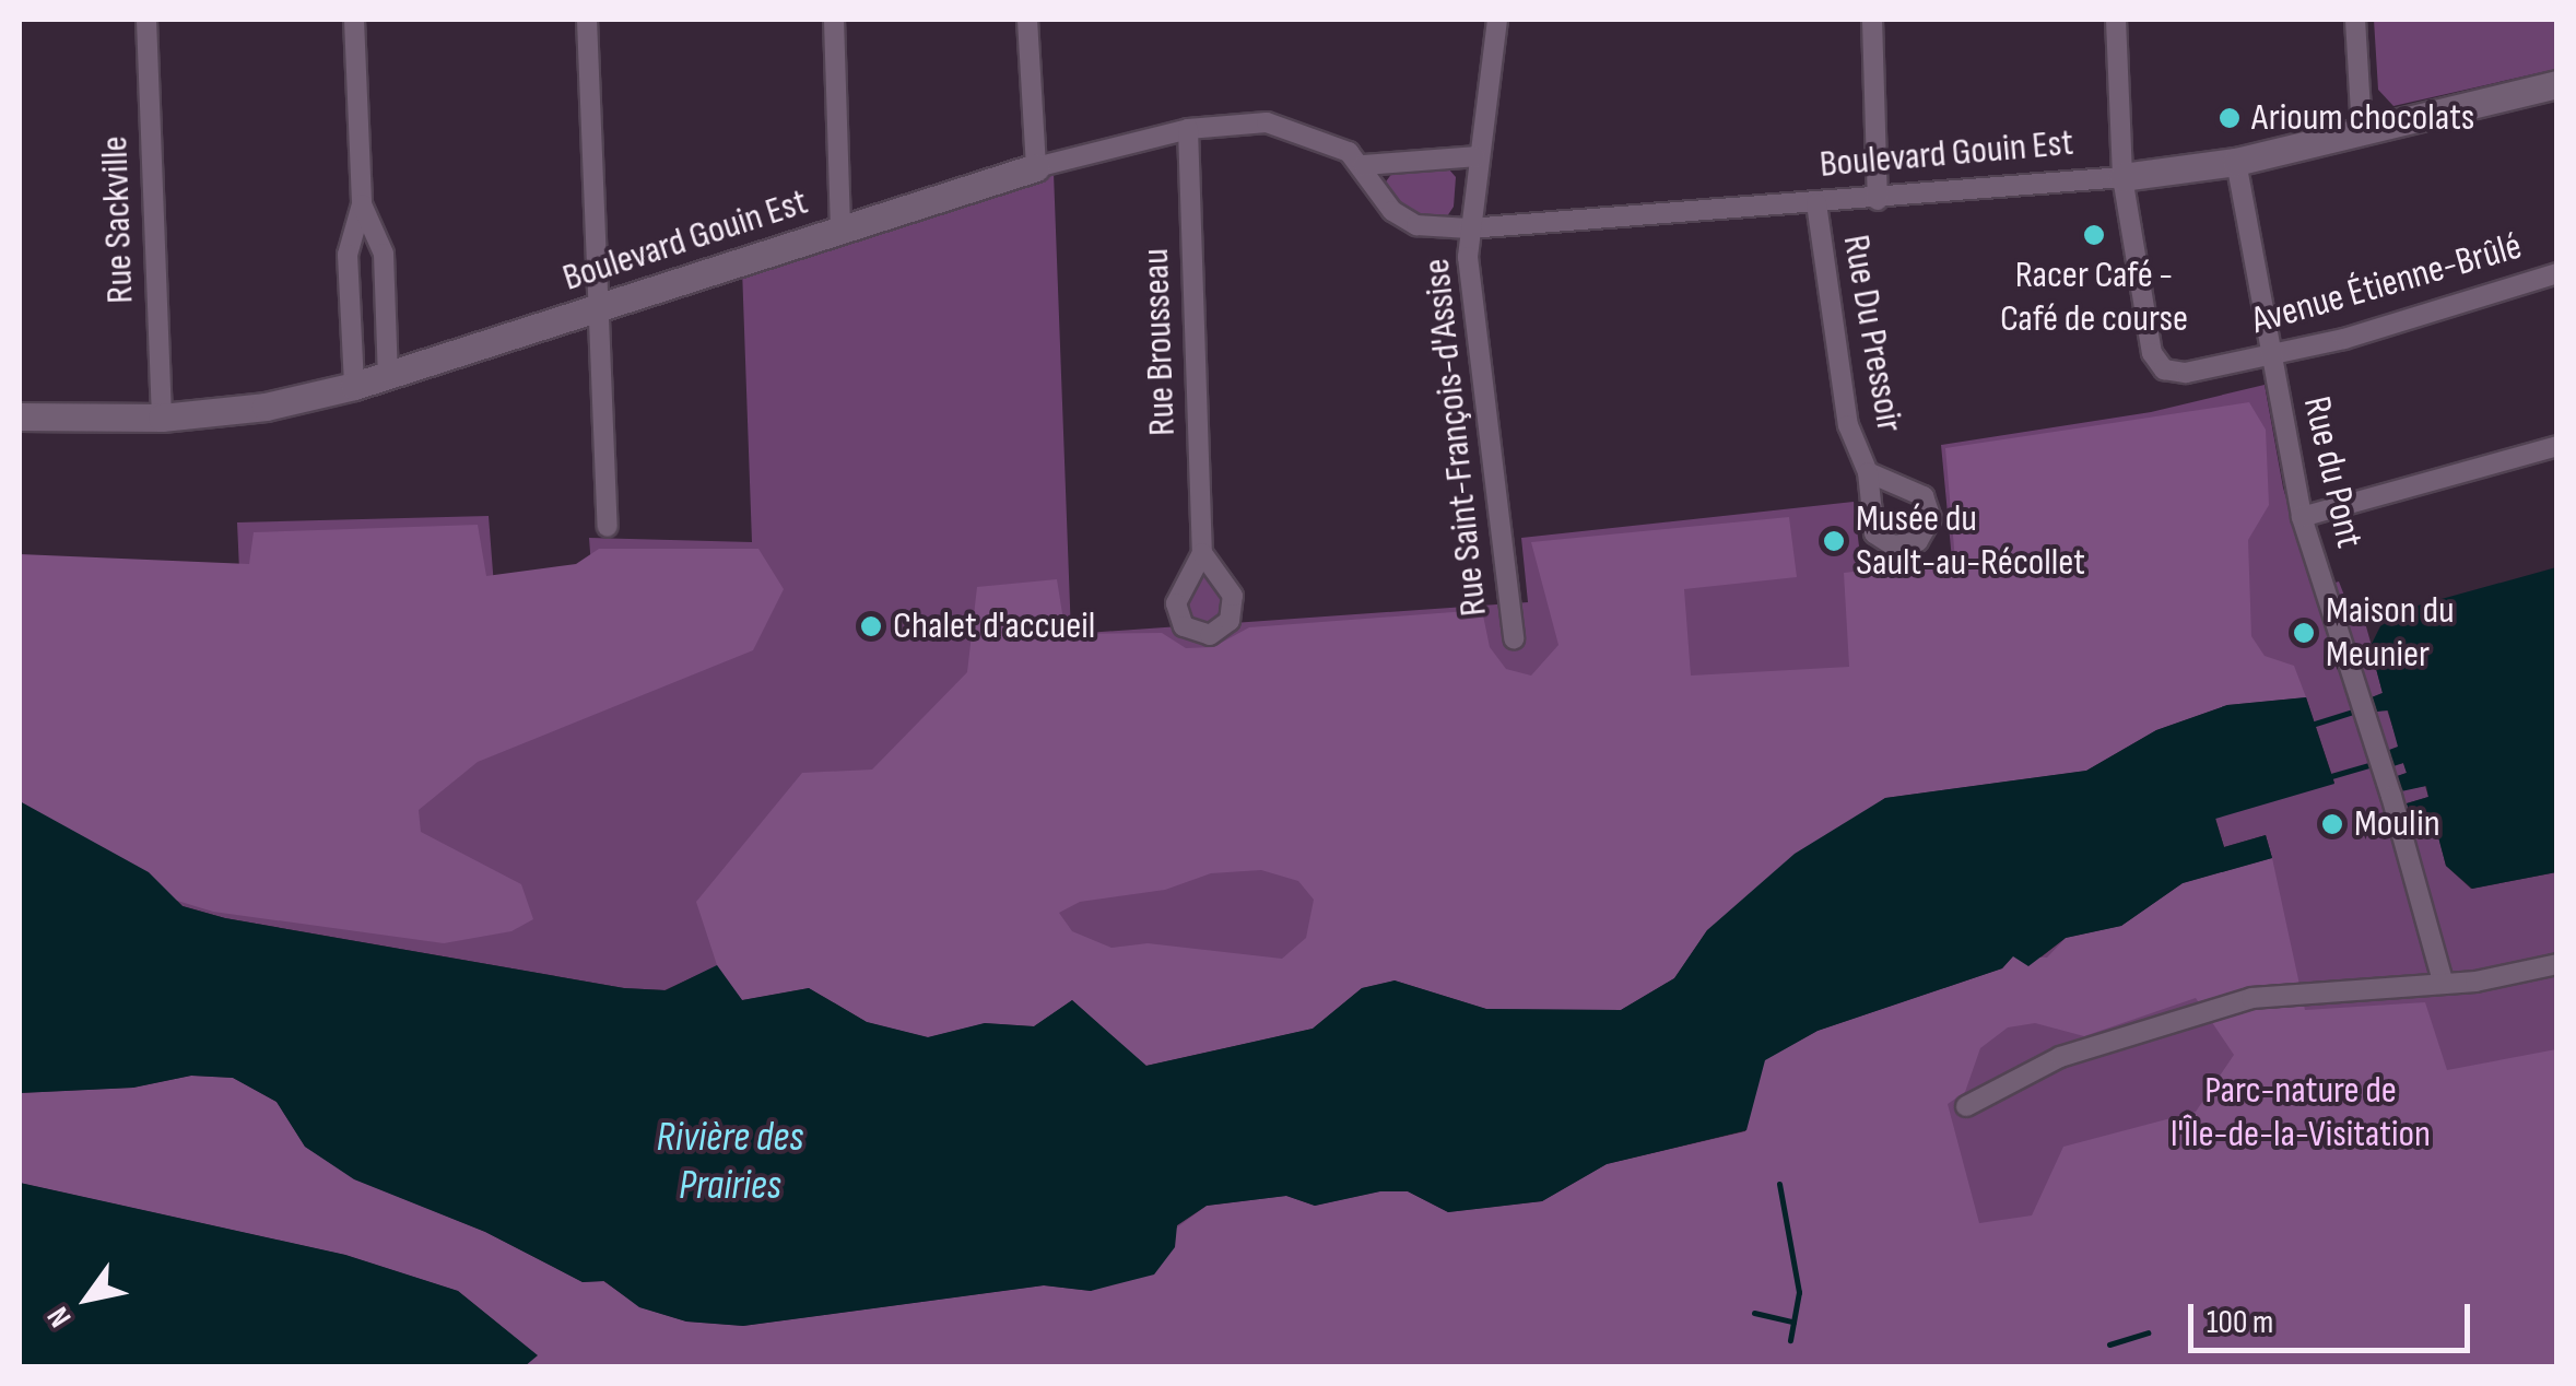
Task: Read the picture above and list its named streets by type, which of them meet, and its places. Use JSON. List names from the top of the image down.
{
  "streets": {
    "street": [
      "Boulevard Gouin Est",
      "Rue Sackville",
      "Avenue Étienne-Brûlé",
      "Rue Du Pressoir",
      "Rue Brousseau",
      "Rue Saint-François-d'Assise",
      "Rue du Pont"
    ]
  },
  "crossings": [
    ["Boulevard Gouin Est", "Rue Sackville"],
    ["Boulevard Gouin Est", "Avenue Étienne-Brûlé"],
    ["Boulevard Gouin Est", "Rue Du Pressoir"],
    ["Boulevard Gouin Est", "Rue Brousseau"],
    ["Boulevard Gouin Est", "Rue Saint-François-d'Assise"],
    ["Boulevard Gouin Est", "Rue du Pont"],
    ["Avenue Étienne-Brûlé", "Rue du Pont"]
  ],
  "water": ["Rivière des Prairies"],
  "parks": ["Parc-nature de l'Île-de-la-Visitation"],
  "places": [
    "Arioum chocolats",
    "Racer Café - Café de course",
    "Musée du Sault-au-Récollet",
    "Chalet d'accueil",
    "Maison du Meunier",
    "Moulin"
  ],
  "scale_bar": "100 m",
  "north": "bottom left"
}
